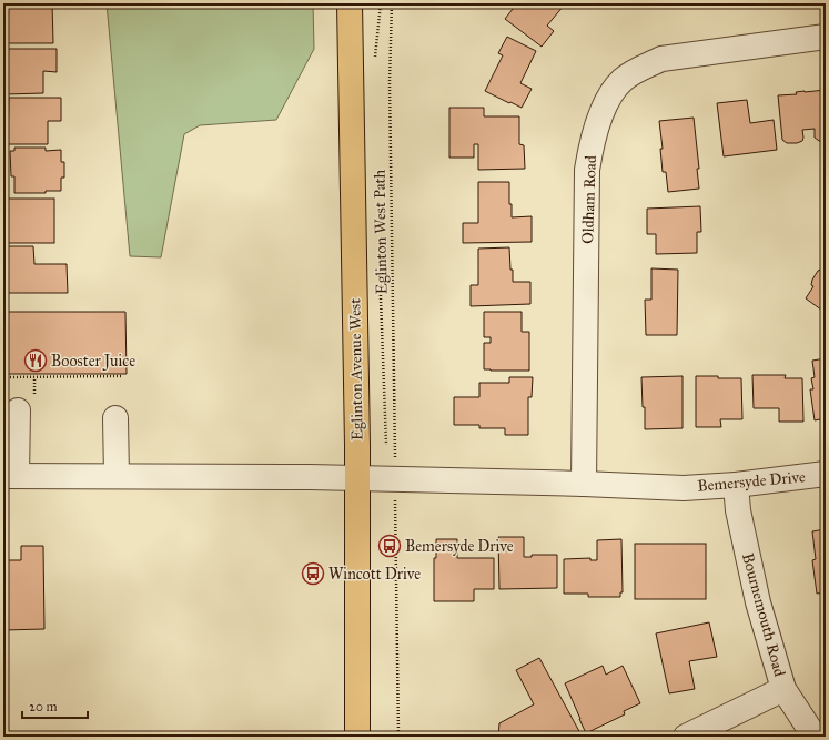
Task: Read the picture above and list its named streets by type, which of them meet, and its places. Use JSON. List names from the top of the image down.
{
  "streets": {
    "main road": ["Eglinton Avenue West"],
    "street": ["Oldham Road", "Bemersyde Drive", "Bournemouth Road"],
    "path": ["Eglinton West Path"]
  },
  "crossings": [
    ["Oldham Road", "Bemersyde Drive"],
    ["Eglinton Avenue West", "Bemersyde Drive"],
    ["Bemersyde Drive", "Bournemouth Road"]
  ],
  "places": {
    "restaurant": ["Booster Juice"],
    "bus stop": ["Bemersyde Drive", "Wincott Drive"]
  },
  "scale_bar": "20 m"
}
